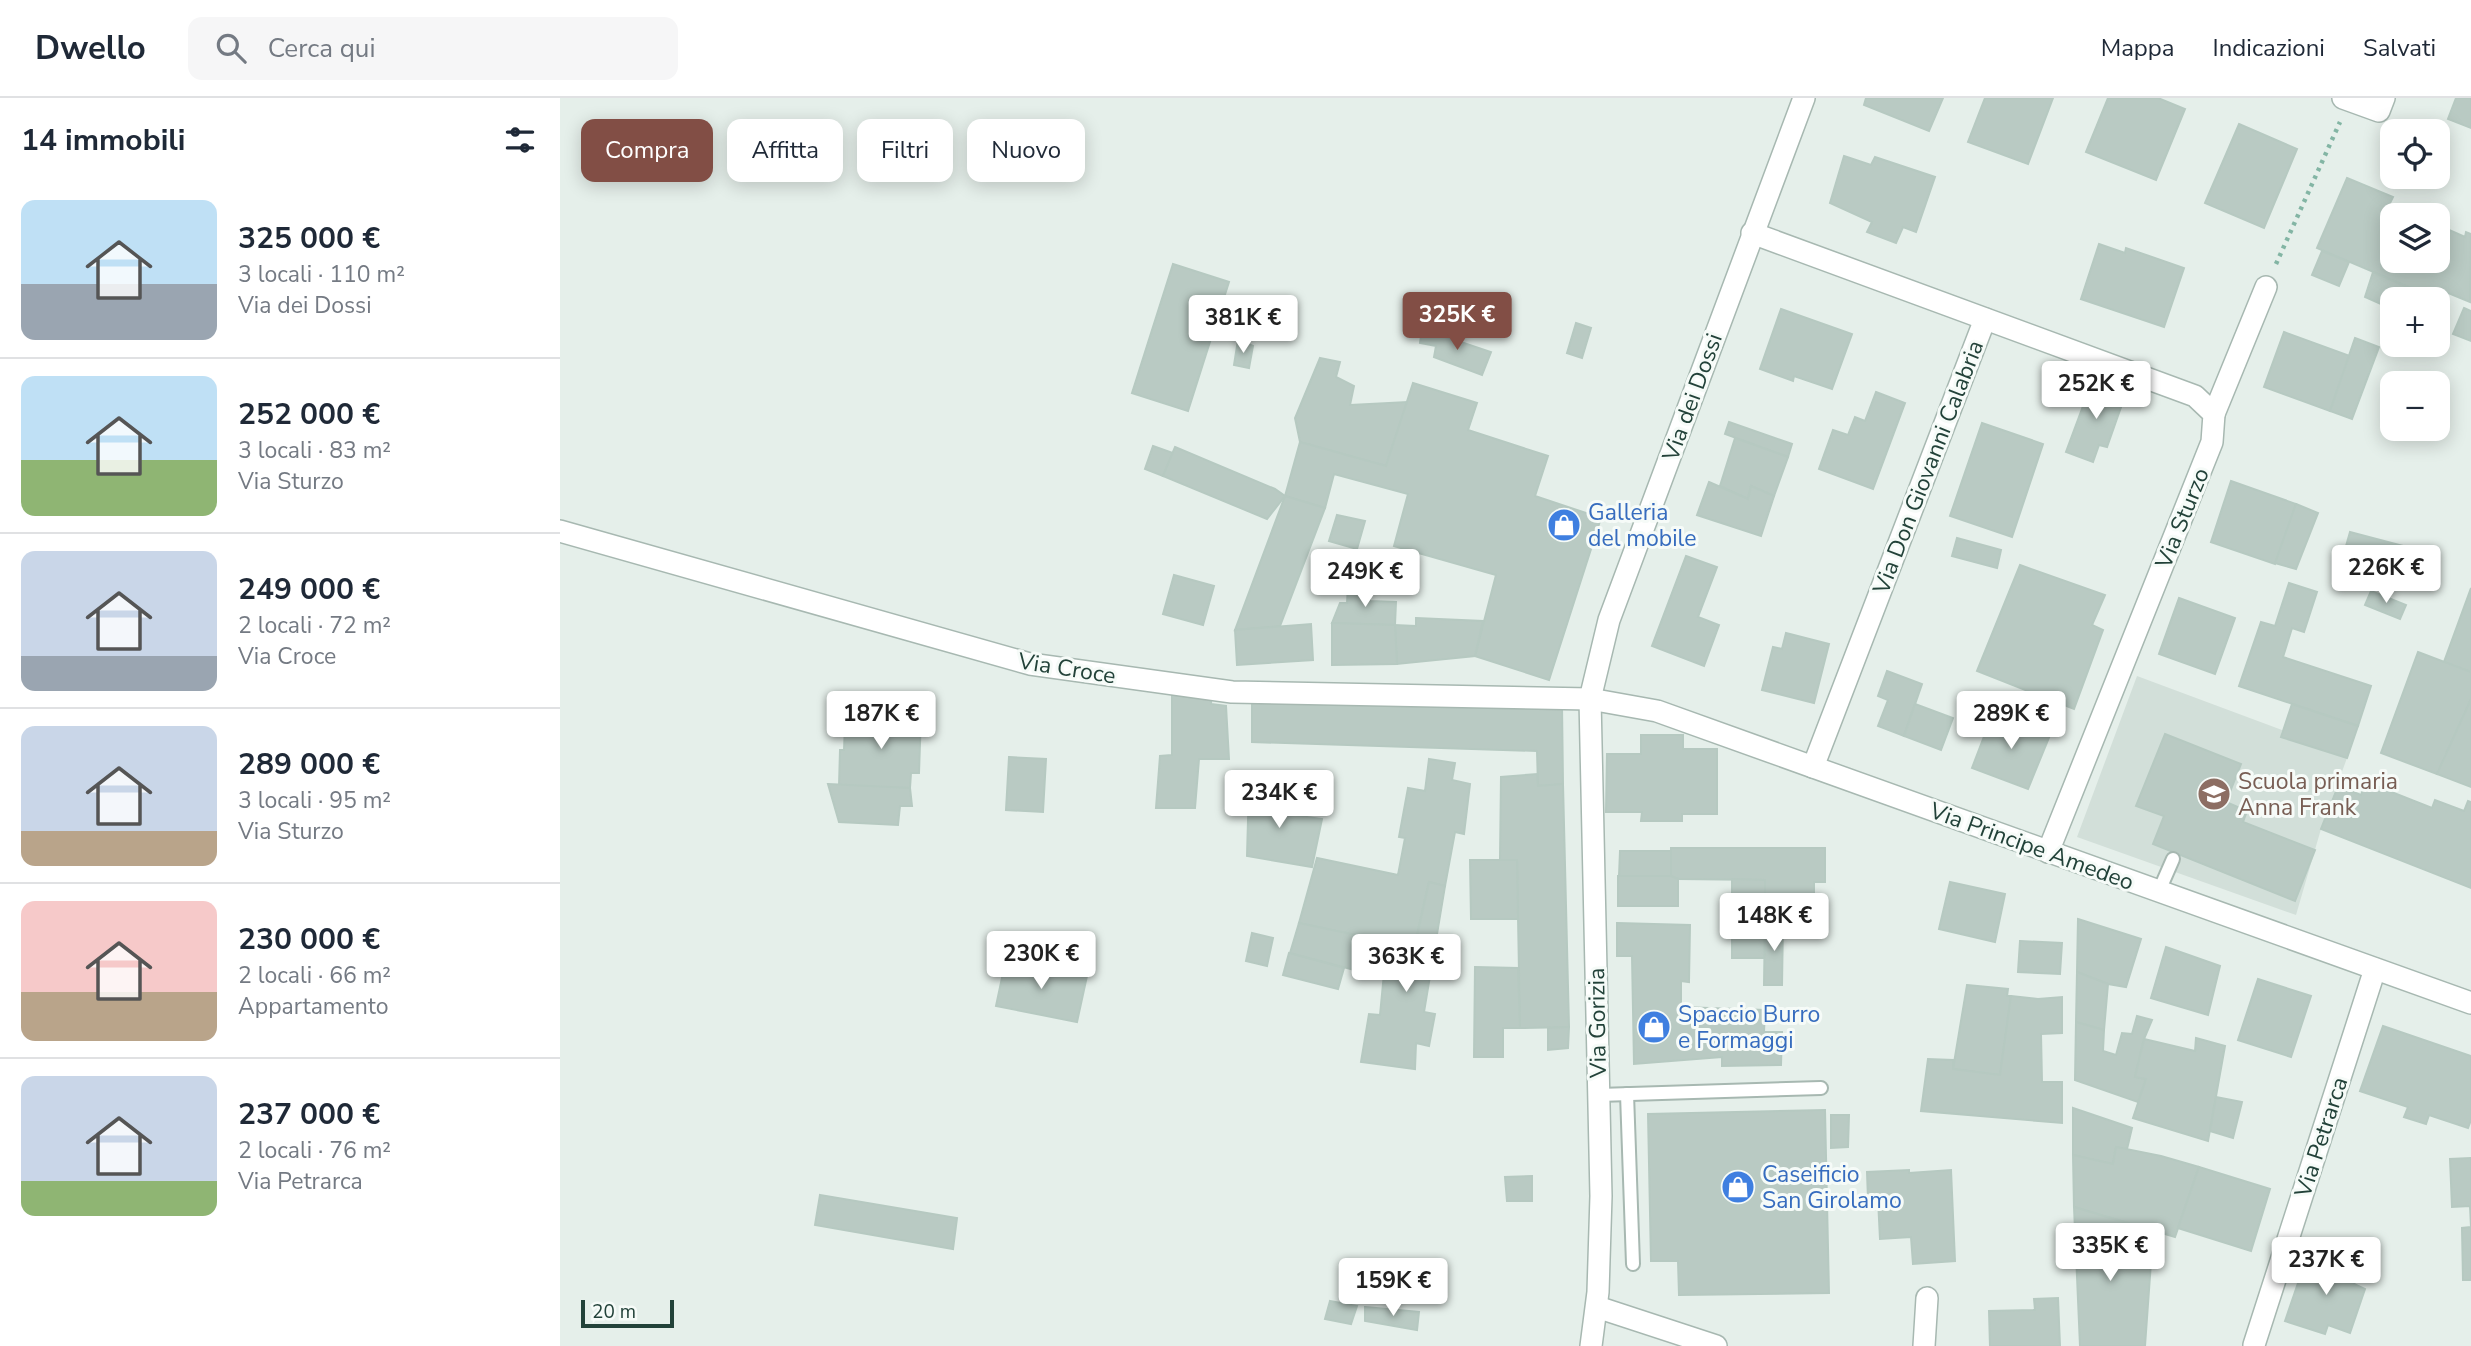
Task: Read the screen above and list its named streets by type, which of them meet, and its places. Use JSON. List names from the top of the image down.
{
  "streets": {
    "street": [
      "Via dei Dossi",
      "Via Don Giovanni Calabria",
      "Via Sturzo",
      "Via Croce",
      "Via Principe Amedeo",
      "Via Gorizia",
      "Via Petrarca"
    ]
  },
  "crossings": [
    ["Via dei Dossi", "Via Don Giovanni Calabria"],
    ["Via dei Dossi", "Via Croce"],
    ["Via dei Dossi", "Via Principe Amedeo"],
    ["Via dei Dossi", "Via Gorizia"],
    ["Via Don Giovanni Calabria", "Via Principe Amedeo"],
    ["Via Sturzo", "Via Principe Amedeo"],
    ["Via Croce", "Via Principe Amedeo"],
    ["Via Croce", "Via Gorizia"],
    ["Via Principe Amedeo", "Via Gorizia"],
    ["Via Principe Amedeo", "Via Petrarca"]
  ],
  "places": {
    "shop": ["Galleria del mobile", "Spaccio Burro e Formaggi", "Caseificio San Girolamo"],
    "school or university": ["Scuola primaria Anna Frank"]
  },
  "scale_bar": "20 m",
  "page": {
    "header": "Dwello",
    "search": "Cerca qui",
    "nav": ["Mappa", "Indicazioni", "Salvati"],
    "heading": "14 immobili",
    "map_buttons": ["+", "−"],
    "chip": [
      "Compra",
      "Affitta",
      "Filtri",
      "Nuovo"
    ],
    "list": [
      {
        "name": "325 000 €",
        "note": "3 locali · 110 m² · Via dei Dossi"
      },
      {
        "name": "252 000 €",
        "note": "3 locali · 83 m² · Via Sturzo"
      },
      {
        "name": "249 000 €",
        "note": "2 locali · 72 m² · Via Croce"
      },
      {
        "name": "289 000 €",
        "note": "3 locali · 95 m² · Via Sturzo"
      },
      {
        "name": "230 000 €",
        "note": "2 locali · 66 m² · Appartamento"
      },
      {
        "name": "237 000 €",
        "note": "2 locali · 76 m² · Via Petrarca"
      }
    ],
    "price": [
      "325K €",
      "381K €",
      "252K €",
      "226K €",
      "249K €",
      "187K €",
      "289K €",
      "234K €",
      "148K €",
      "230K €",
      "363K €",
      "335K €",
      "237K €",
      "159K €"
    ],
    "scale": "20 m"
  }
}
